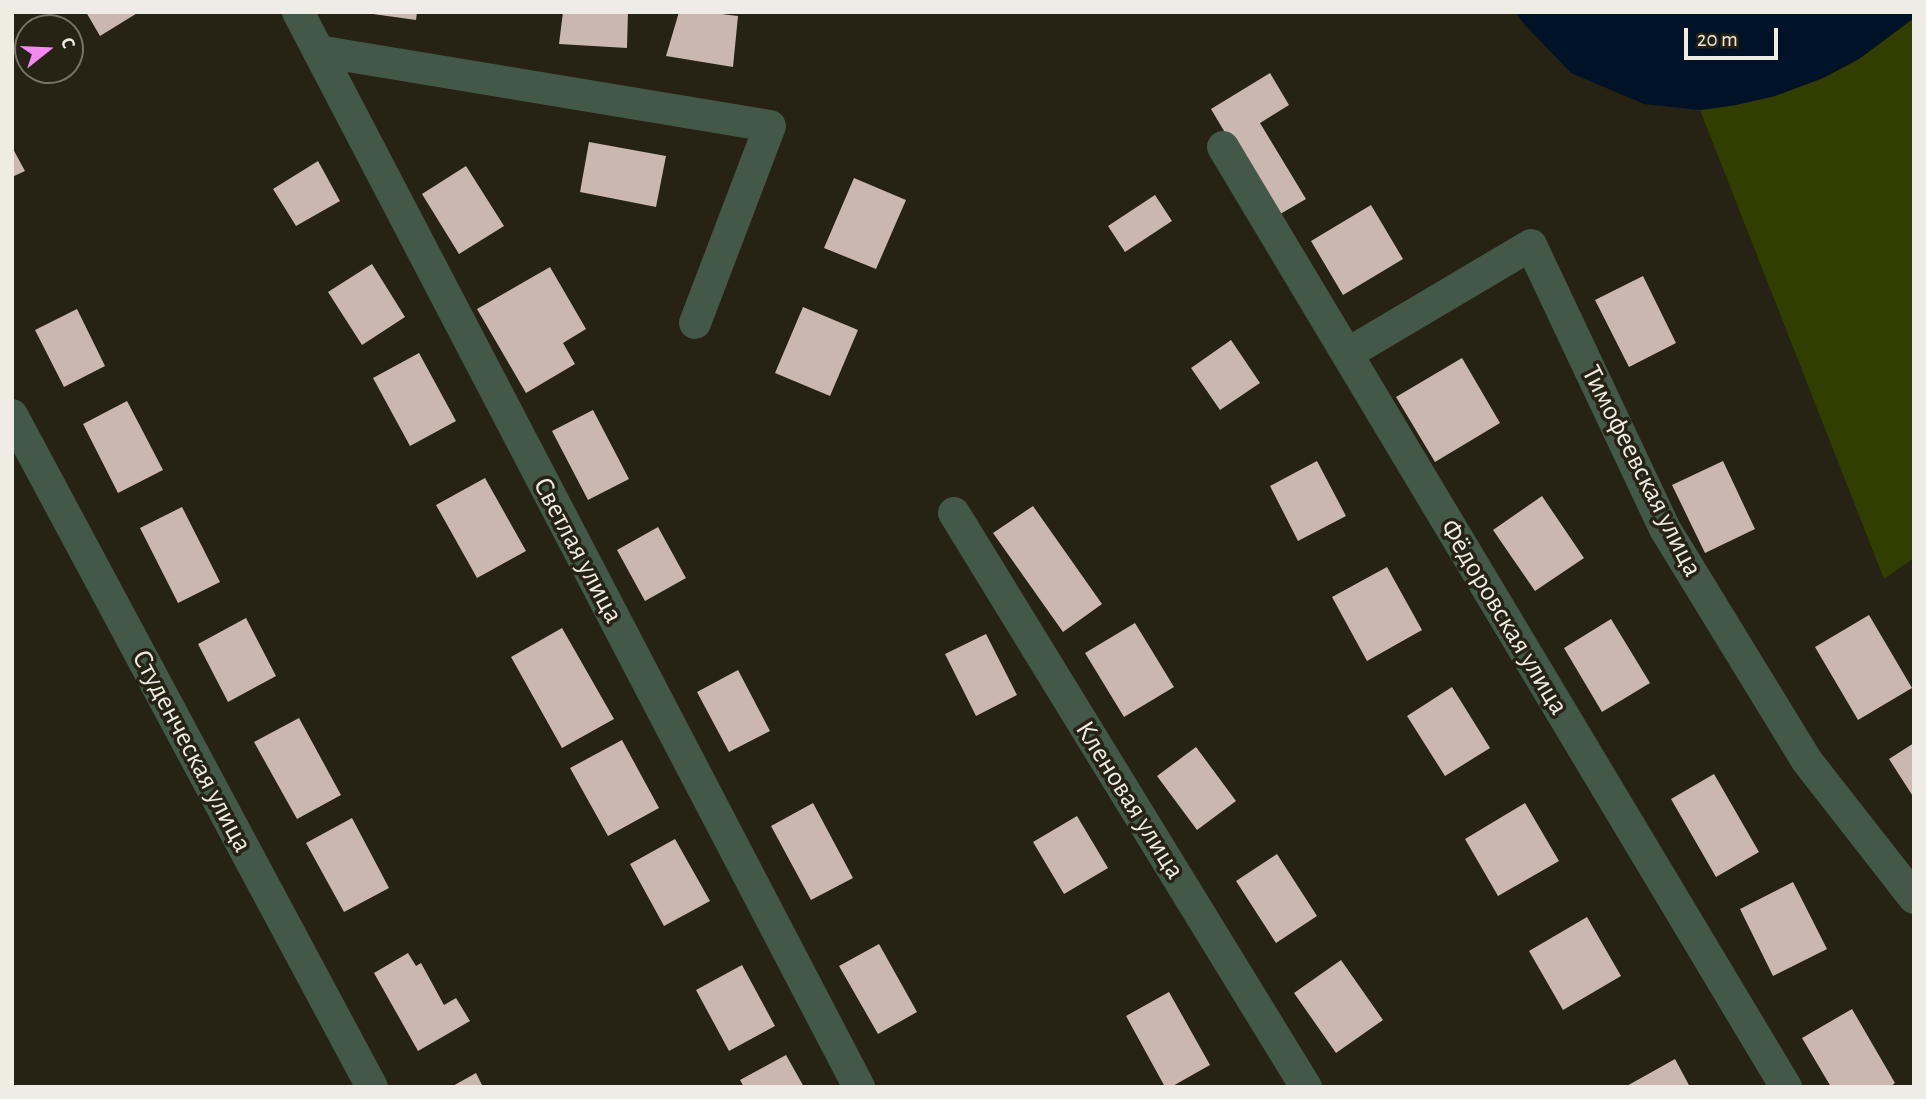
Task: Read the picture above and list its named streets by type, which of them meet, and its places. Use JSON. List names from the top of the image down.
{
  "streets": {
    "street": [
      "Тимофеевская улица",
      "Светлая улица",
      "Фёдоровская улица",
      "Студенческая улица",
      "Кленовая улица"
    ]
  },
  "crossings": [
    ["Тимофеевская улица", "Фёдоровская улица"]
  ],
  "scale_bar": "20 m",
  "north": "right"
}
